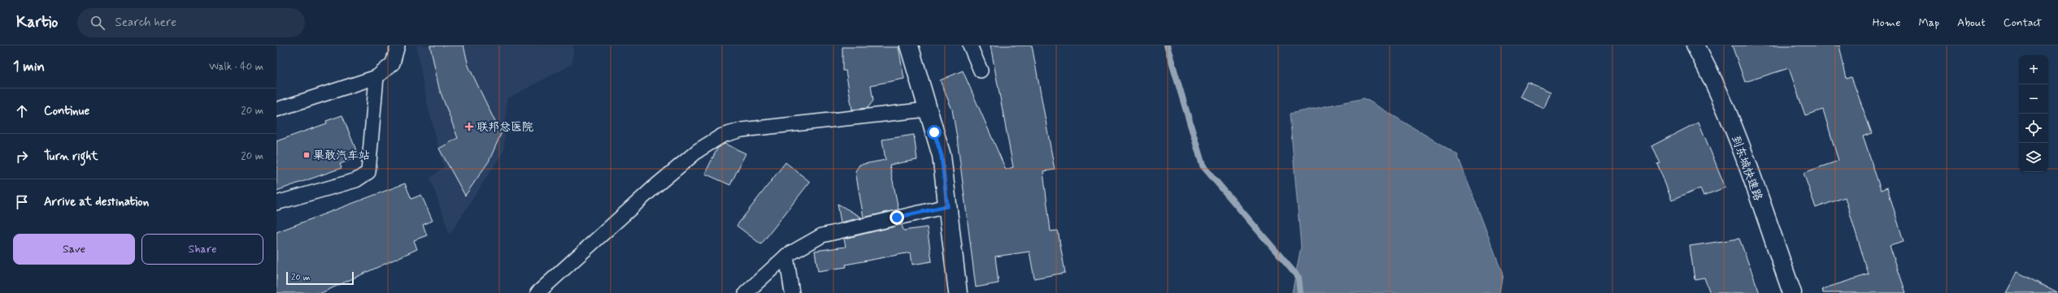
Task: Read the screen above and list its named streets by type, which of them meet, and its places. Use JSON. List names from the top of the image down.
{
  "streets": {
    "main road": ["到东城快速路"]
  },
  "places": {
    "health": ["联邦总医院"],
    "transit": ["果敢汽车站"]
  },
  "scale_bar": "20 m",
  "page": {
    "header": "Kartio",
    "search": "Search here",
    "nav": [
      "Home",
      "Map",
      "About",
      "Contact"
    ],
    "heading": ["1 min", "Walk · 40 m"],
    "map_buttons": ["+", "−"],
    "list": [
      ["Continue", "20 m"],
      ["Turn right", "20 m"],
      "Arrive at destination"
    ],
    "buttons": ["Save", "Share"],
    "scale": "20 m"
  }
}
